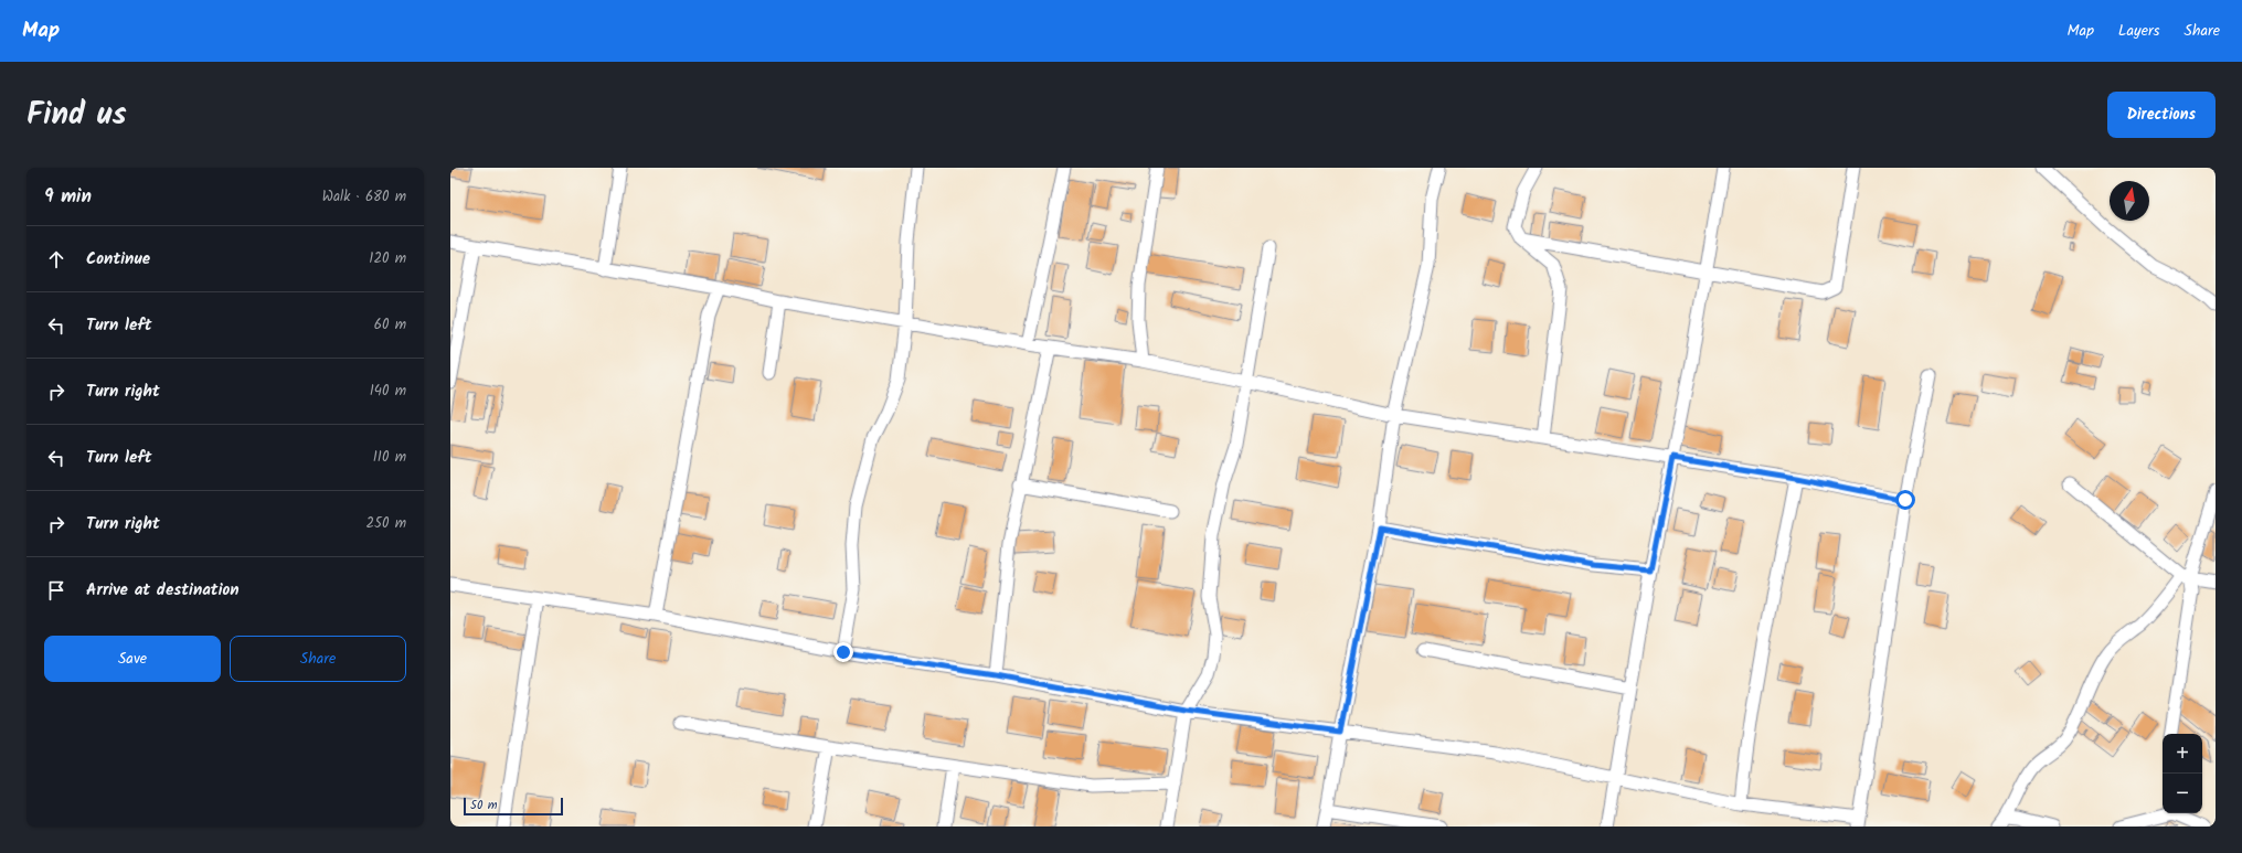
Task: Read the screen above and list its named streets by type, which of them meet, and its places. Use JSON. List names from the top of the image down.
{
  "scale_bar": "50 m",
  "north": "top",
  "page": {
    "header": "Map",
    "nav": ["Map", "Layers", "Share"],
    "title": "Find us",
    "buttons": [
      "Directions",
      ["Save", "Share"]
    ],
    "heading": ["9 min", "Walk · 680 m"],
    "list": [
      ["Continue", "120 m"],
      ["Turn left", "60 m"],
      ["Turn right", "140 m"],
      ["Turn left", "110 m"],
      ["Turn right", "250 m"],
      "Arrive at destination"
    ],
    "map_buttons": ["+", "−"],
    "scale": "50 m"
  }
}
